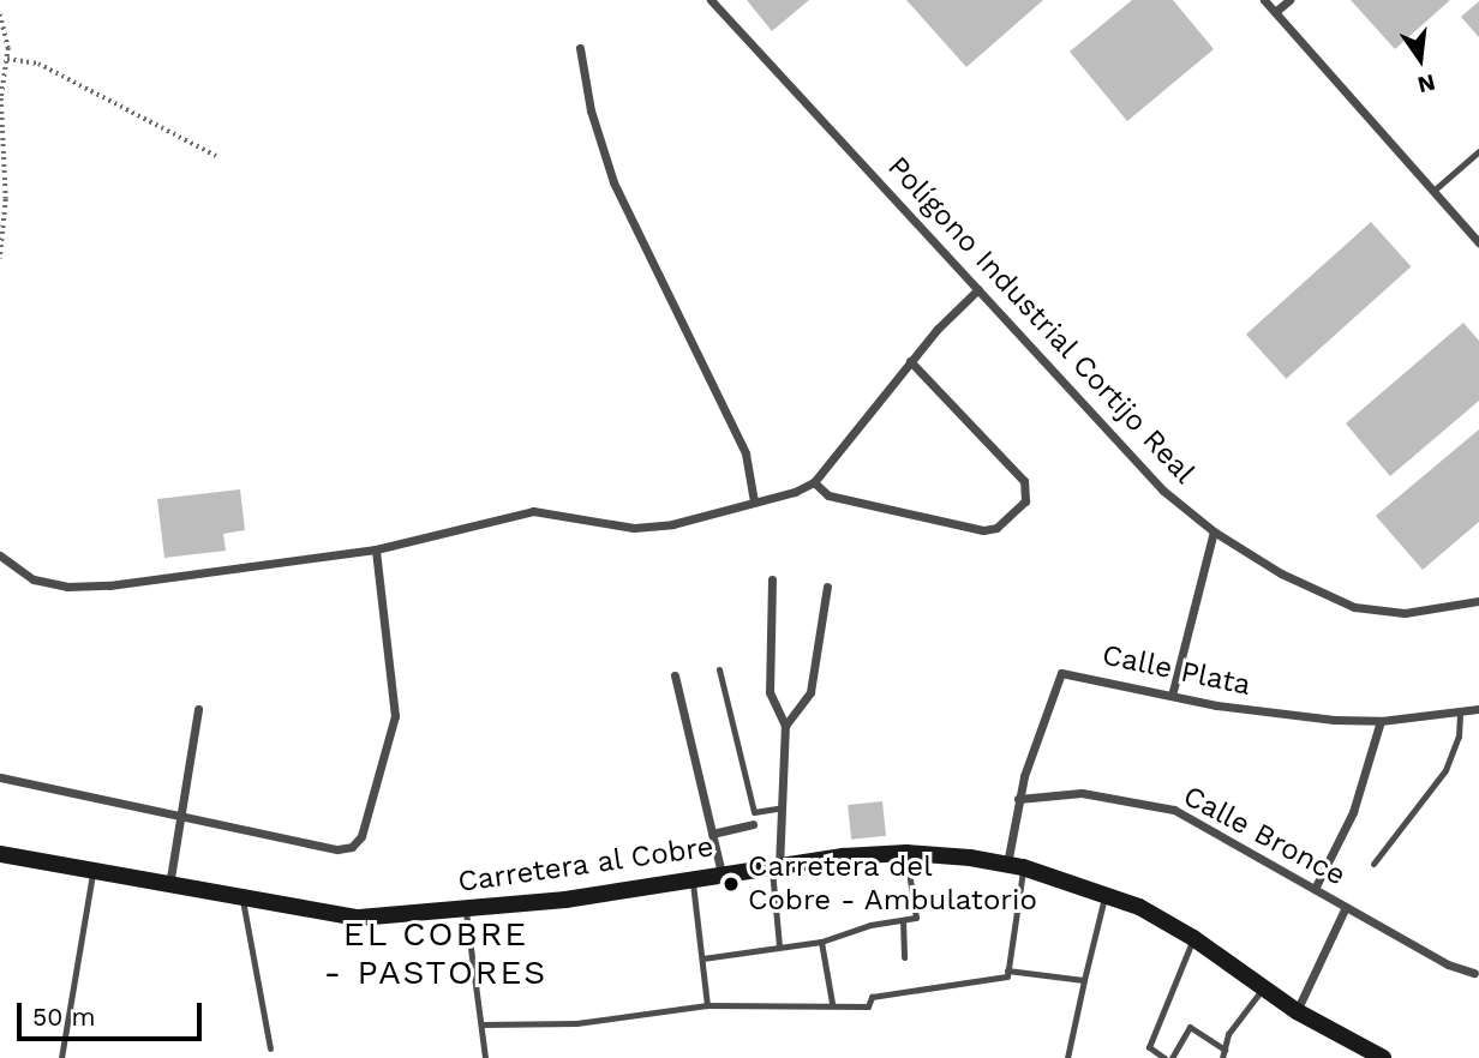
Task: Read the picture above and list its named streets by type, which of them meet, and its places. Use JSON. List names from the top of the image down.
{
  "streets": {
    "street": [
      "Polígono Industrial Cortijo Real",
      "Calle Plata",
      "Calle Bronce",
      "Carretera al Cobre"
    ]
  },
  "crossings": [
    ["Calle Plata", "Calle Bronce"],
    ["Calle Plata", "Carretera al Cobre"]
  ],
  "districts": ["EL COBRE - PASTORES"],
  "places": ["Carretera del Cobre - Ambulatorio"],
  "scale_bar": "50 m",
  "north": "bottom"
}
